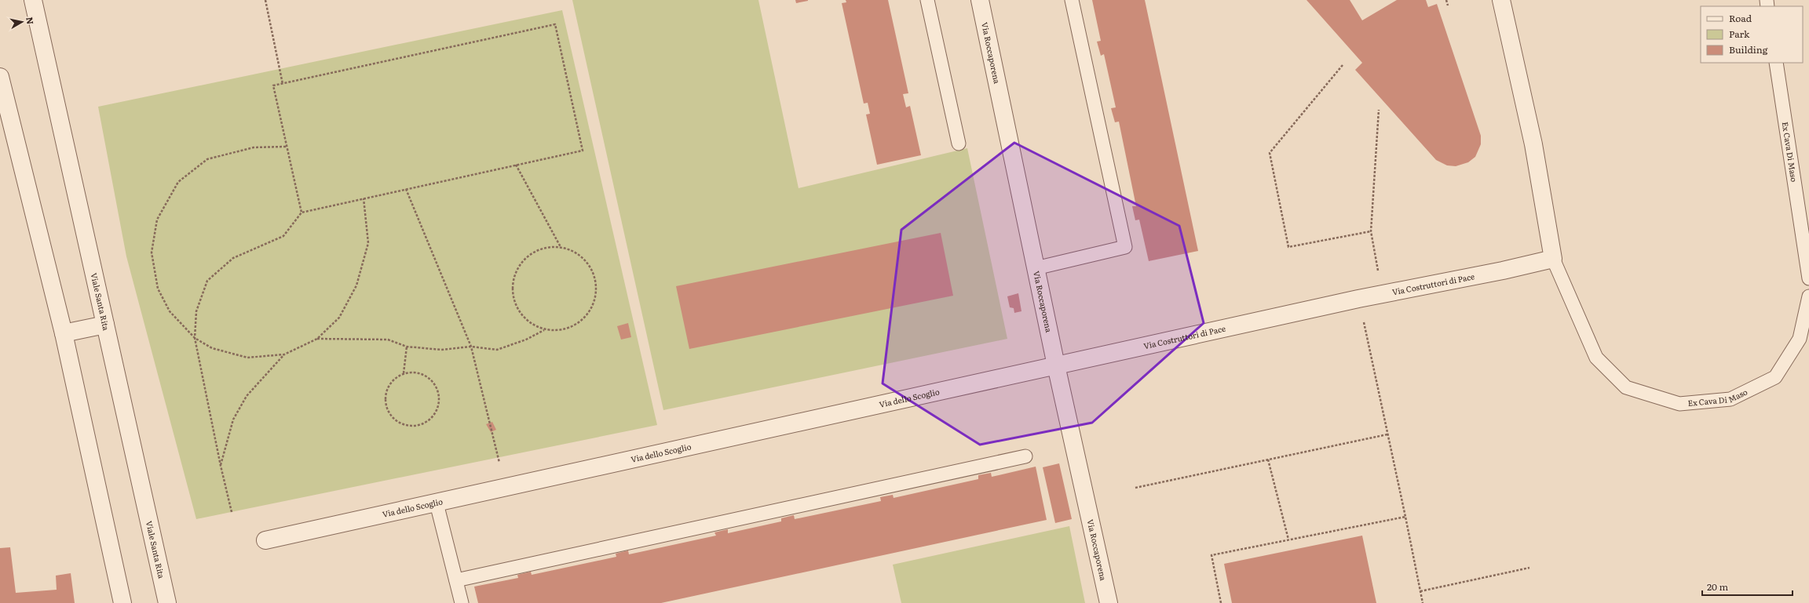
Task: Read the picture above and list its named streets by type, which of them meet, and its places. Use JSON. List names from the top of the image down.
{
  "streets": {
    "street": [
      "Via Roccaporena",
      "Via Costruttori di Pace",
      "Viale Santa Rita",
      "Via dello Scoglio"
    ],
    "lane": ["Ex Cava Di Maso"]
  },
  "crossings": [
    ["Via Roccaporena", "Via Costruttori di Pace"],
    ["Via Roccaporena", "Via dello Scoglio"],
    ["Ex Cava Di Maso", "Via Costruttori di Pace"],
    ["Via Costruttori di Pace", "Via dello Scoglio"]
  ],
  "legend": ["Road", "Park", "Building"],
  "scale_bar": "20 m",
  "north": "right"
}
